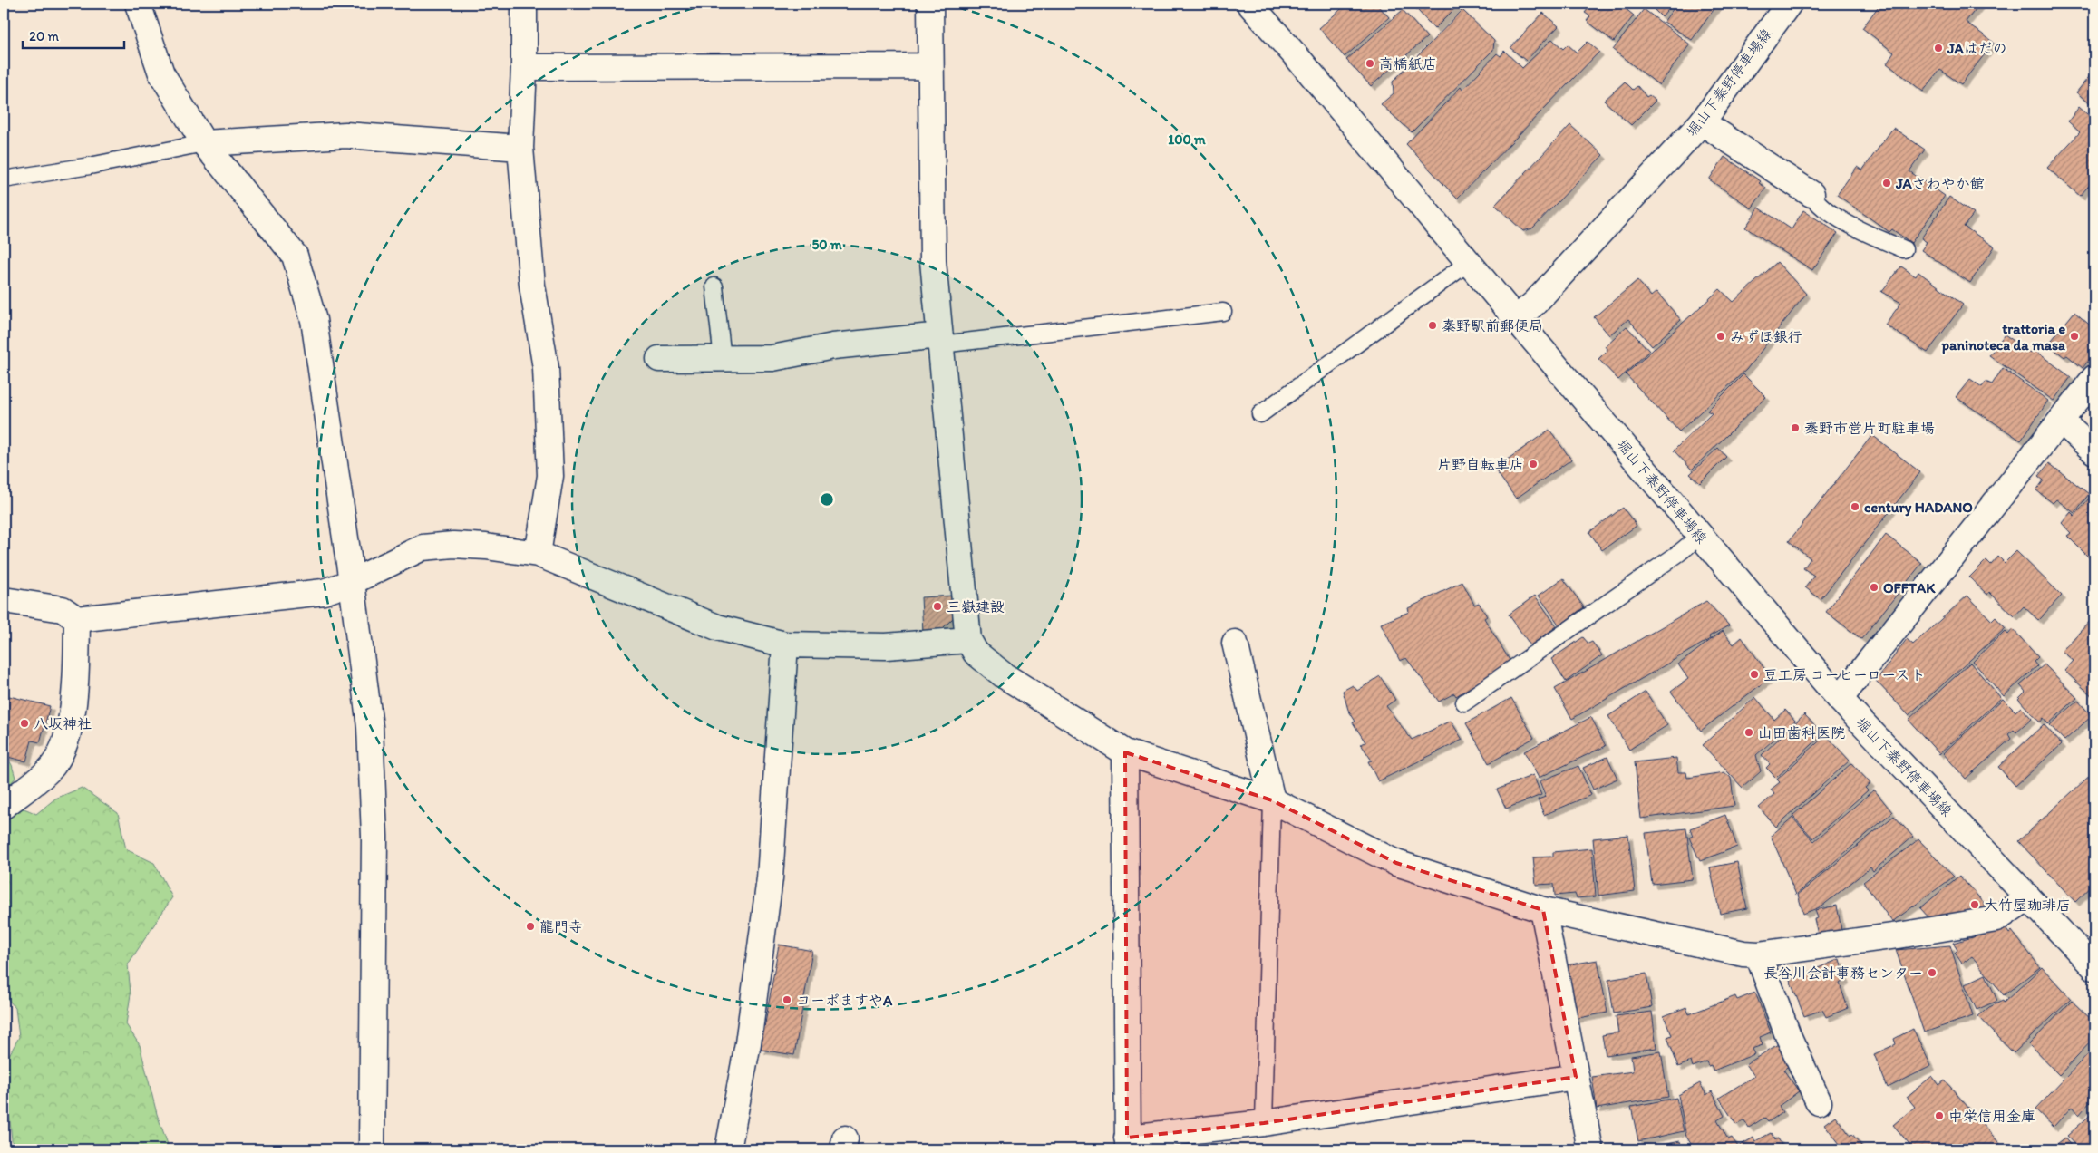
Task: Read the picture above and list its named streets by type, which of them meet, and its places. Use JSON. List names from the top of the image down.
{
  "streets": {
    "street": ["堀山下秦野停車場線"]
  },
  "places": [
    "JAはだの",
    "高橋紙店",
    "JAさわやか館",
    "秦野駅前郵便局",
    "みずほ銀行",
    "trattoria e paninoteca da masa",
    "秦野市営片町駐車場",
    "片野自転車店",
    "century HADANO",
    "OFFTAK",
    "三嶽建設",
    "豆工房 コーヒーロースト",
    "八坂神社",
    "山田歯科医院",
    "大竹屋珈琲店",
    "龍門寺",
    "長谷川会計事務センター",
    "コーポますやA",
    "中栄信用金庫"
  ],
  "scale_bar": "20 m",
  "rings": ["100 m", "50 m"]
}
